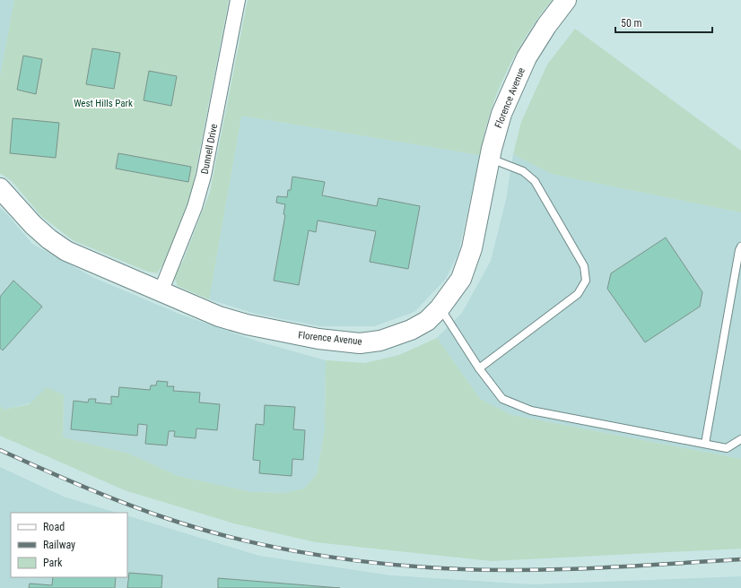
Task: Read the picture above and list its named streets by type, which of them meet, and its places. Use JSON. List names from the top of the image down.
{
  "streets": {
    "street": ["Florence Avenue", "Dunnell Drive"]
  },
  "crossings": [
    ["Florence Avenue", "Dunnell Drive"]
  ],
  "parks": ["West Hills Park"],
  "legend": ["Road", "Railway", "Park"],
  "scale_bar": "50 m"
}
